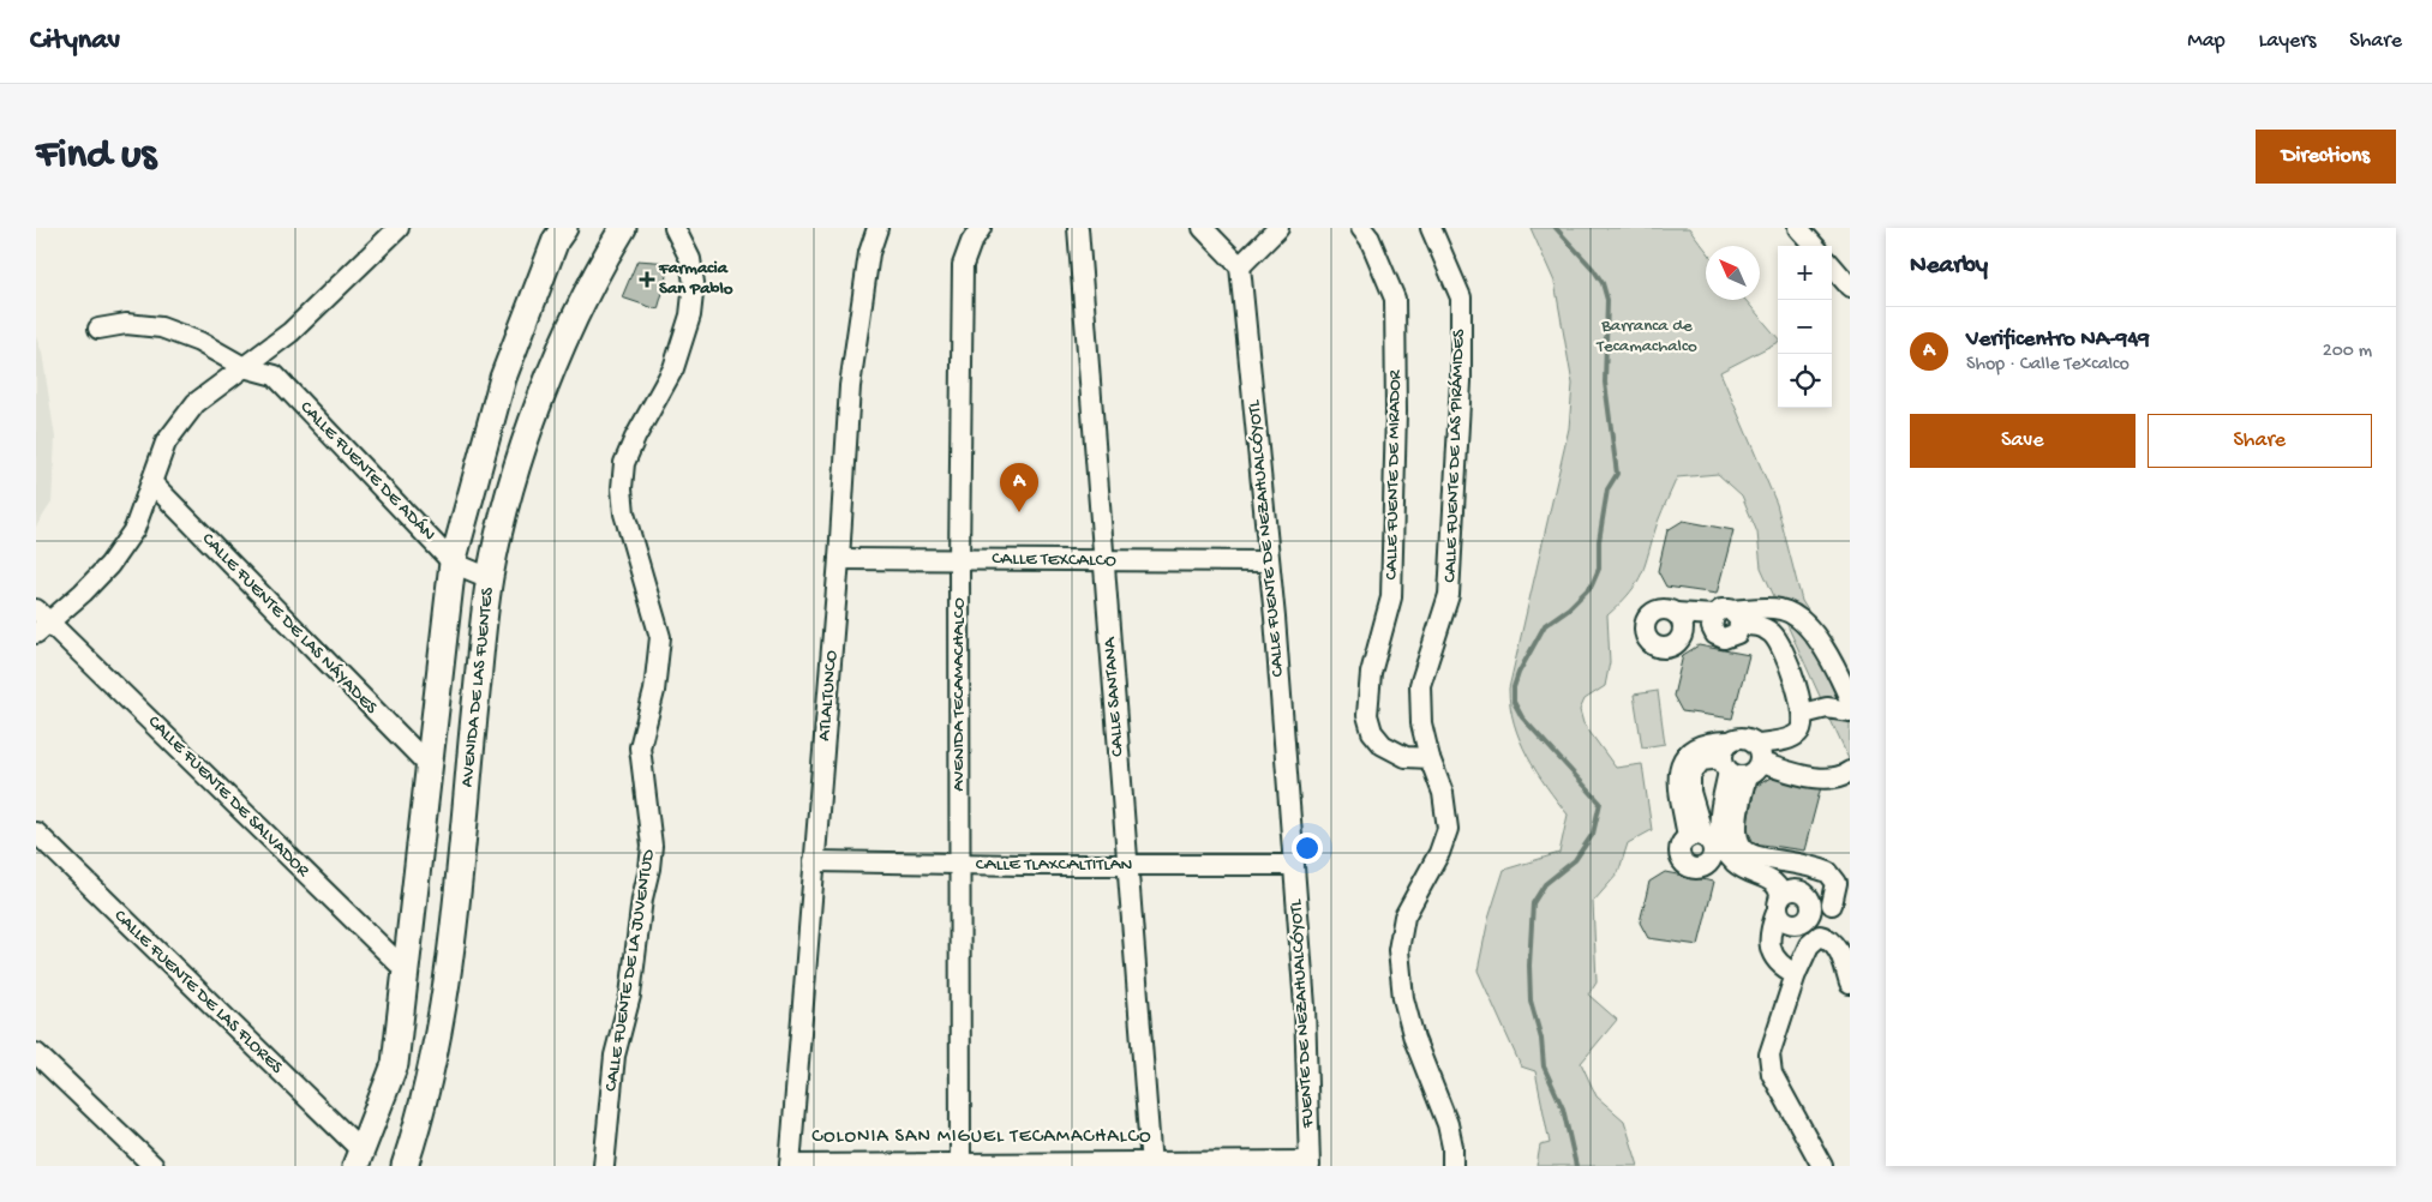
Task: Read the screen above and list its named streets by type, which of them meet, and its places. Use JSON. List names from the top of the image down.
{
  "streets": {
    "main road": ["AVENIDA DE LAS FUENTES"],
    "street": [
      "CALLE FUENTE DE LAS PIRÁMIDES",
      "CALLE FUENTE DE ADÁN",
      "CALLE FUENTE DE MIRADOR",
      "CALLE FUENTE DE NEZAHUALCÓYOTL",
      "CALLE TEXCALCO",
      "CALLE FUENTE DE LAS NÁYADES",
      "AVENIDA TECAMACHALCO",
      "ATLALTUNCO",
      "CALLE SANTANA",
      "CALLE FUENTE DE SALVADOR",
      "CALLE TLAXCALTITLAN",
      "CALLE FUENTE DE LA JUVENTUD",
      "CALLE FUENTE DE LAS FLORES",
      "FUENTE DE NEZAHUALCÓYOTL"
    ]
  },
  "crossings": [
    ["CALLE FUENTE DE LAS PIRÁMIDES", "CALLE FUENTE DE MIRADOR"],
    ["CALLE FUENTE DE ADÁN", "AVENIDA DE LAS FUENTES"],
    ["CALLE FUENTE DE NEZAHUALCÓYOTL", "CALLE TEXCALCO"],
    ["CALLE FUENTE DE NEZAHUALCÓYOTL", "CALLE TLAXCALTITLAN"],
    ["CALLE FUENTE DE NEZAHUALCÓYOTL", "FUENTE DE NEZAHUALCÓYOTL"],
    ["CALLE TEXCALCO", "AVENIDA TECAMACHALCO"],
    ["CALLE TEXCALCO", "ATLALTUNCO"],
    ["CALLE TEXCALCO", "CALLE SANTANA"],
    ["AVENIDA TECAMACHALCO", "CALLE TLAXCALTITLAN"],
    ["ATLALTUNCO", "CALLE TLAXCALTITLAN"],
    ["CALLE SANTANA", "CALLE TLAXCALTITLAN"],
    ["CALLE TLAXCALTITLAN", "FUENTE DE NEZAHUALCÓYOTL"]
  ],
  "districts": ["COLONIA SAN MIGUEL TECAMACHALCO"],
  "parks": ["Barranca de Tecamachalco"],
  "places": {
    "health": ["Farmacia San Pablo"]
  },
  "north": "top left",
  "page": {
    "header": "Citynav",
    "nav": ["Map", "Layers", "Share"],
    "buttons": [
      "Directions",
      ["Save", "Share"]
    ],
    "title": "Find us",
    "heading": "Nearby",
    "map_buttons": ["+", "−"],
    "list": [
      {
        "mark": "A",
        "name": "Verificentro NA-949",
        "note": "Shop · Calle Texcalco",
        "value": "200 m"
      }
    ],
    "pins": "A"
  }
}
